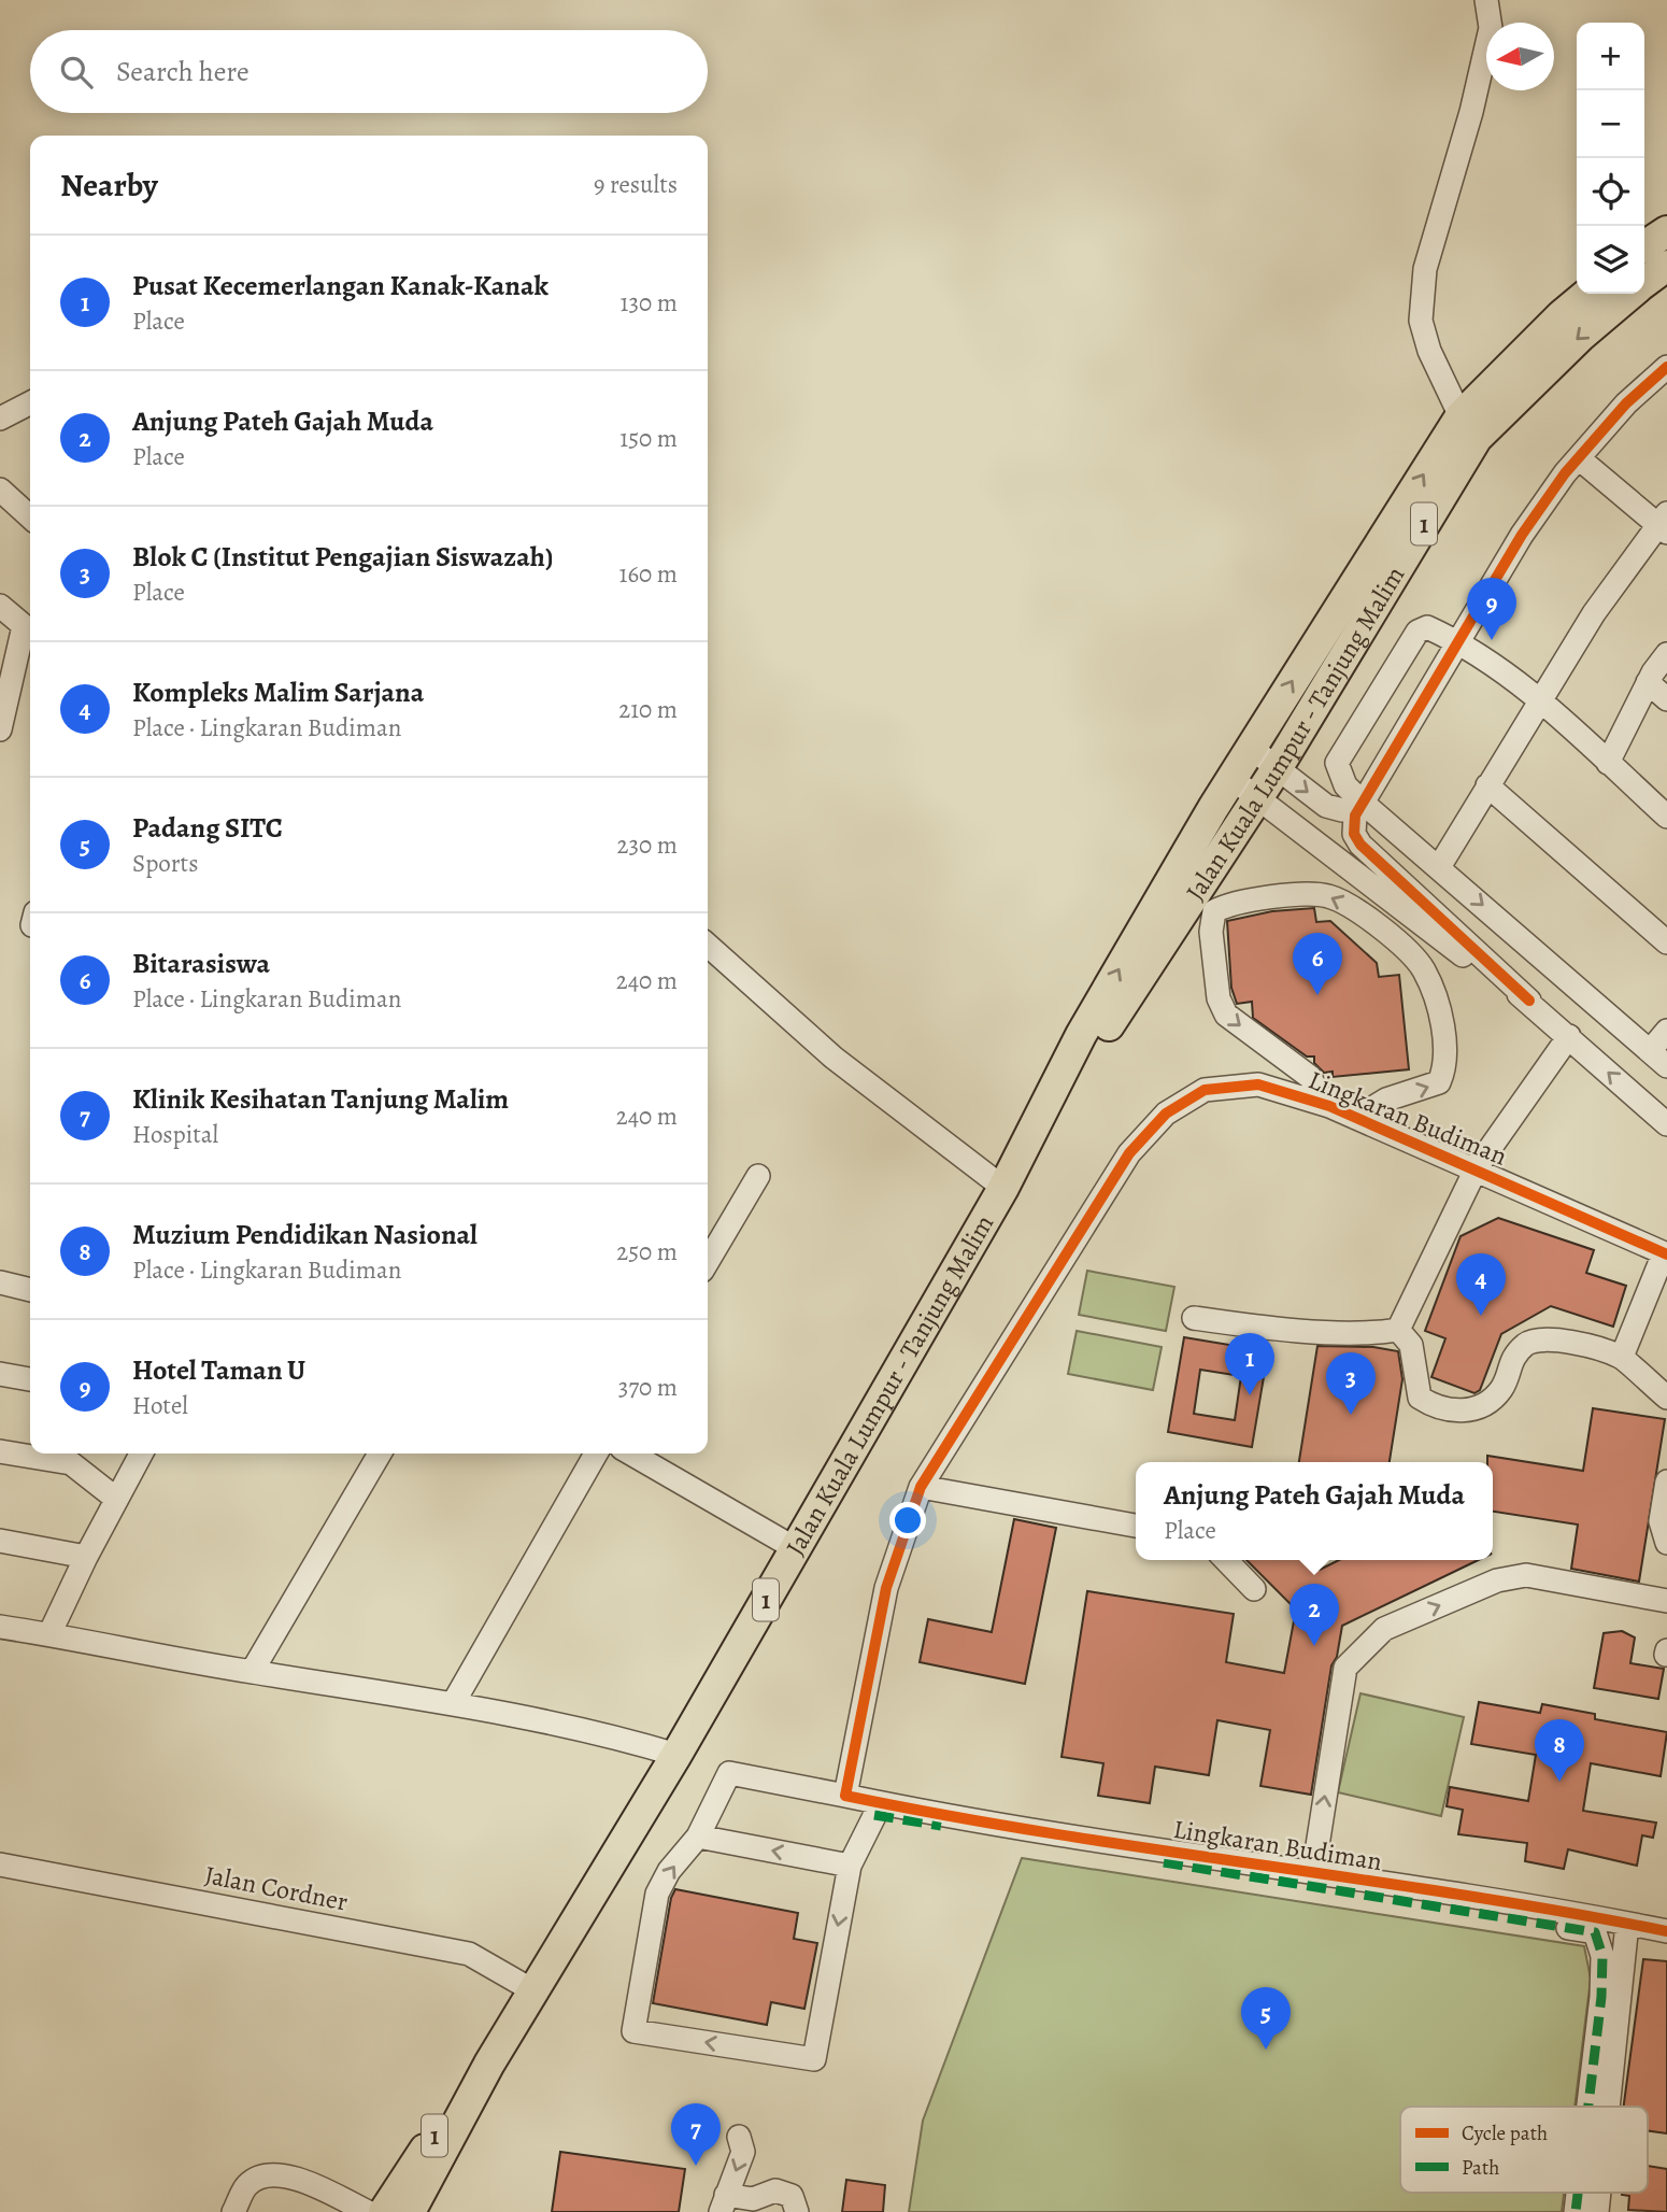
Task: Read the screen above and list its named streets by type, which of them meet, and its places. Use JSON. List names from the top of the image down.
{
  "streets": {
    "main road": ["1", "Jalan Kuala Lumpur - Tanjung Malim"],
    "street": ["Lingkaran Budiman", "Jalan Cordner"]
  },
  "crossings": [
    ["1", "Jalan Kuala Lumpur - Tanjung Malim"],
    ["Jalan Kuala Lumpur - Tanjung Malim", "Jalan Cordner"]
  ],
  "legend": ["Cycle path", "Path"],
  "north": "left",
  "page": {
    "map_buttons": ["+", "−"],
    "search": "Search here",
    "heading": ["Nearby", "9 results"],
    "list": [
      {
        "mark": "1",
        "name": "Pusat Kecemerlangan Kanak-Kanak",
        "note": "Place",
        "value": "130 m"
      },
      {
        "mark": "2",
        "name": "Anjung Pateh Gajah Muda",
        "note": "Place",
        "value": "150 m"
      },
      {
        "mark": "3",
        "name": "Blok C (Institut Pengajian Siswazah)",
        "note": "Place",
        "value": "160 m"
      },
      {
        "mark": "4",
        "name": "Kompleks Malim Sarjana",
        "note": "Place · Lingkaran Budiman",
        "value": "210 m"
      },
      {
        "mark": "5",
        "name": "Padang SITC",
        "note": "Sports",
        "value": "230 m"
      },
      {
        "mark": "6",
        "name": "Bitarasiswa",
        "note": "Place · Lingkaran Budiman",
        "value": "240 m"
      },
      {
        "mark": "7",
        "name": "Klinik Kesihatan Tanjung Malim",
        "note": "Hospital",
        "value": "240 m"
      },
      {
        "mark": "8",
        "name": "Muzium Pendidikan Nasional",
        "note": "Place · Lingkaran Budiman",
        "value": "250 m"
      },
      {
        "mark": "9",
        "name": "Hotel Taman U",
        "note": "Hotel",
        "value": "370 m"
      }
    ],
    "pins": [
      "9",
      "6",
      "4",
      "1",
      "3",
      "2",
      "8",
      "5",
      "7"
    ],
    "popup": ["Anjung Pateh Gajah Muda", "Place"]
  }
}
